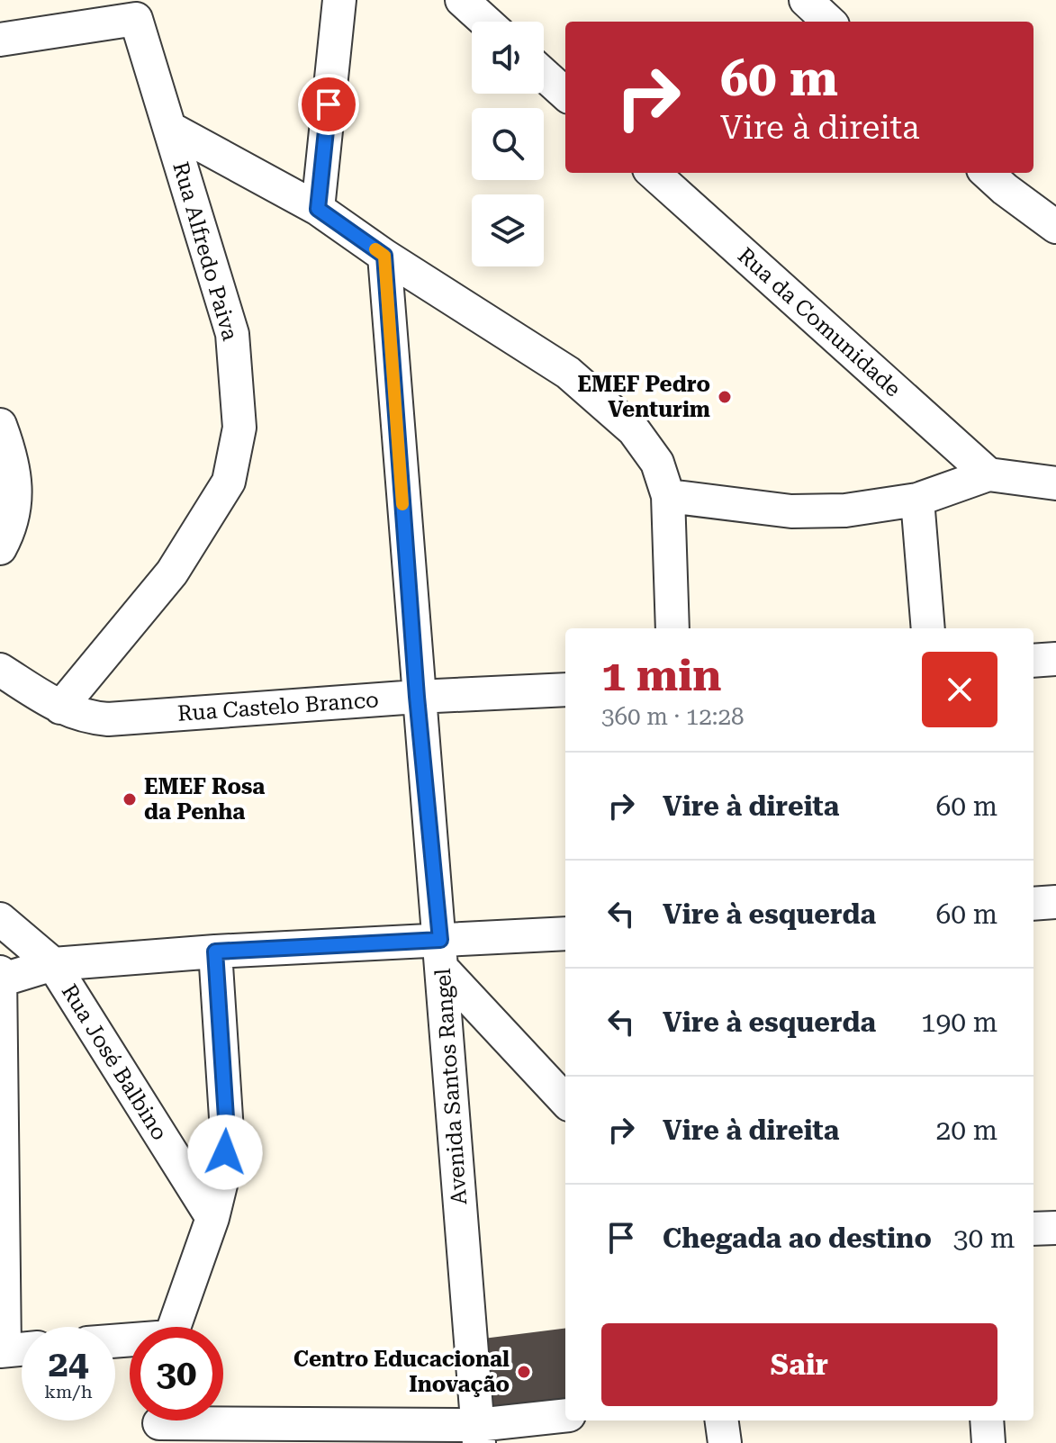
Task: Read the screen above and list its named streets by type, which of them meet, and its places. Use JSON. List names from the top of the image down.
{
  "streets": {
    "street": [
      "Rua Alfredo Paiva",
      "Rua da Comunidade",
      "Rua Castelo Branco",
      "Rua José Balbino",
      "Avenida Santos Rangel"
    ]
  },
  "crossings": [
    ["Rua Alfredo Paiva", "Rua Castelo Branco"],
    ["Rua Castelo Branco", "Avenida Santos Rangel"]
  ],
  "places": ["EMEF Pedro Venturim", "EMEF Rosa da Penha", "Centro Educacional Inovação"],
  "page": {
    "turn": ["60 m", "Vire à direita"],
    "heading": ["1 min", "360 m · 12:28"],
    "list": [
      {
        "name": "Vire à direita",
        "value": "60 m"
      },
      {
        "name": "Vire à esquerda",
        "value": "60 m"
      },
      {
        "name": "Vire à esquerda",
        "value": "190 m"
      },
      {
        "name": "Vire à direita",
        "value": "20 m"
      },
      {
        "name": "Chegada ao destino",
        "value": "30 m"
      }
    ],
    "buttons": "Sair",
    "speed": "24 km/h",
    "limit": "30"
  }
}
